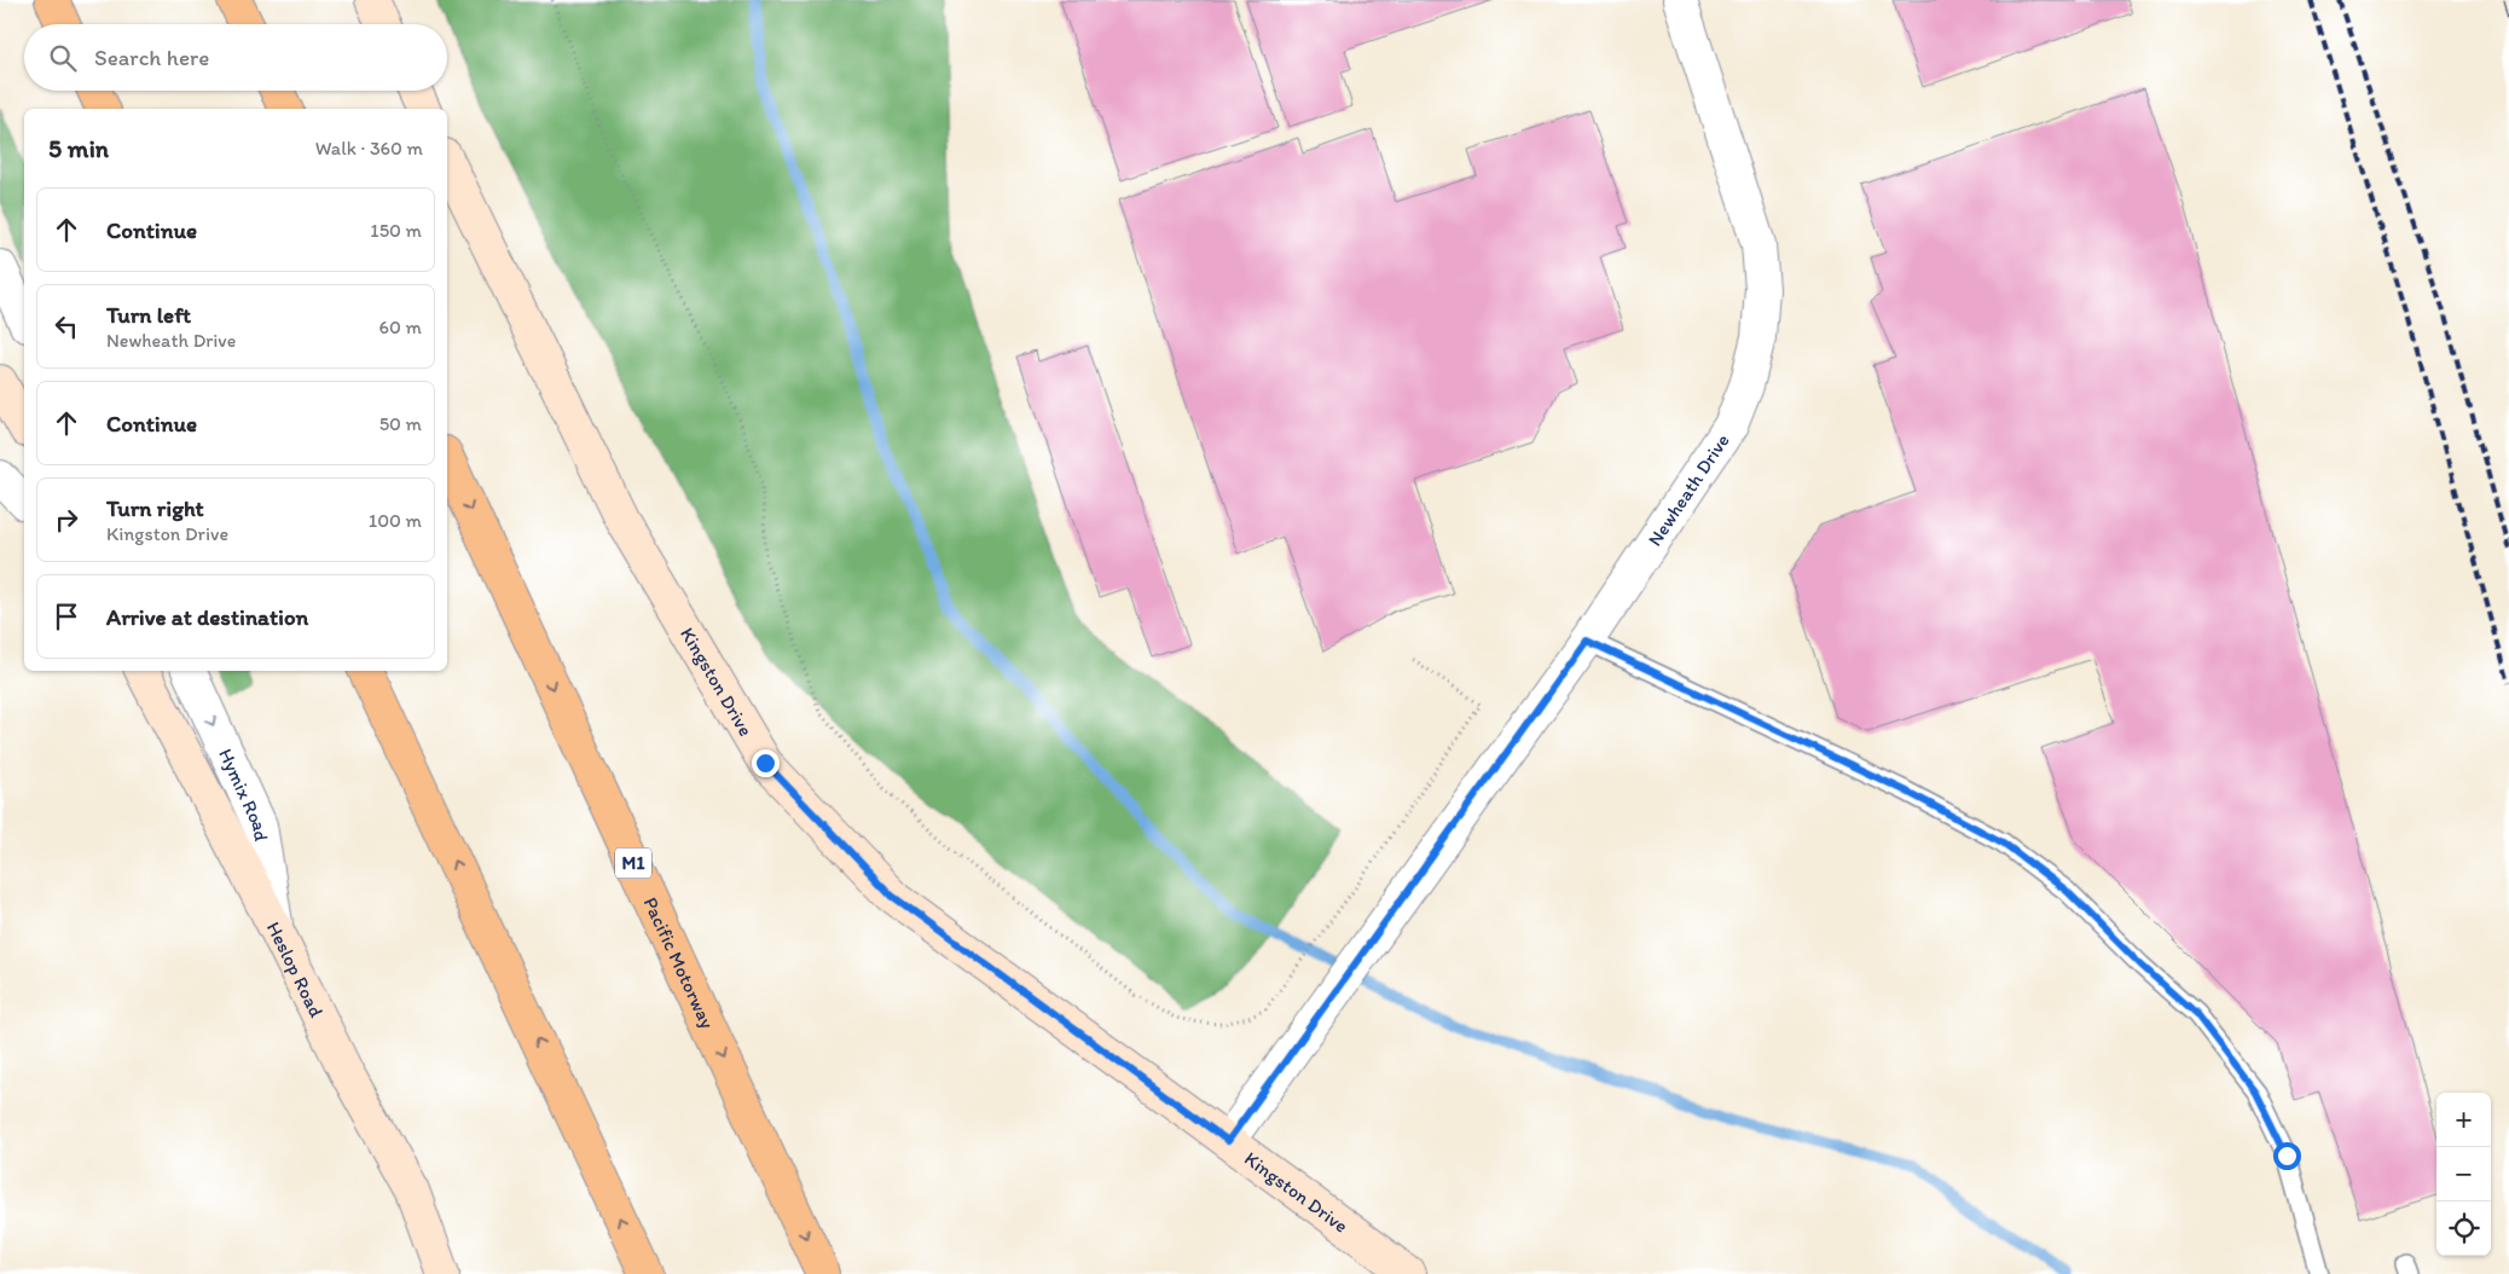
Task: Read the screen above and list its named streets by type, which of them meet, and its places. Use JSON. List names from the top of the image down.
{
  "streets": {
    "highway": ["M1", "Pacific Motorway"],
    "street": [
      "Newheath Drive",
      "Kingston Drive",
      "Hymix Road",
      "Heslop Road"
    ]
  },
  "crossings": [
    ["Newheath Drive", "Kingston Drive"],
    ["Hymix Road", "Heslop Road"]
  ],
  "one_way": ["Hymix Road"],
  "page": {
    "search": "Search here",
    "heading": ["5 min", "Walk · 360 m"],
    "list": [
      ["Continue", "150 m"],
      ["Turn left", "Newheath Drive", "60 m"],
      ["Continue", "50 m"],
      ["Turn right", "Kingston Drive", "100 m"],
      "Arrive at destination"
    ],
    "map_buttons": ["+", "−"]
  }
}
